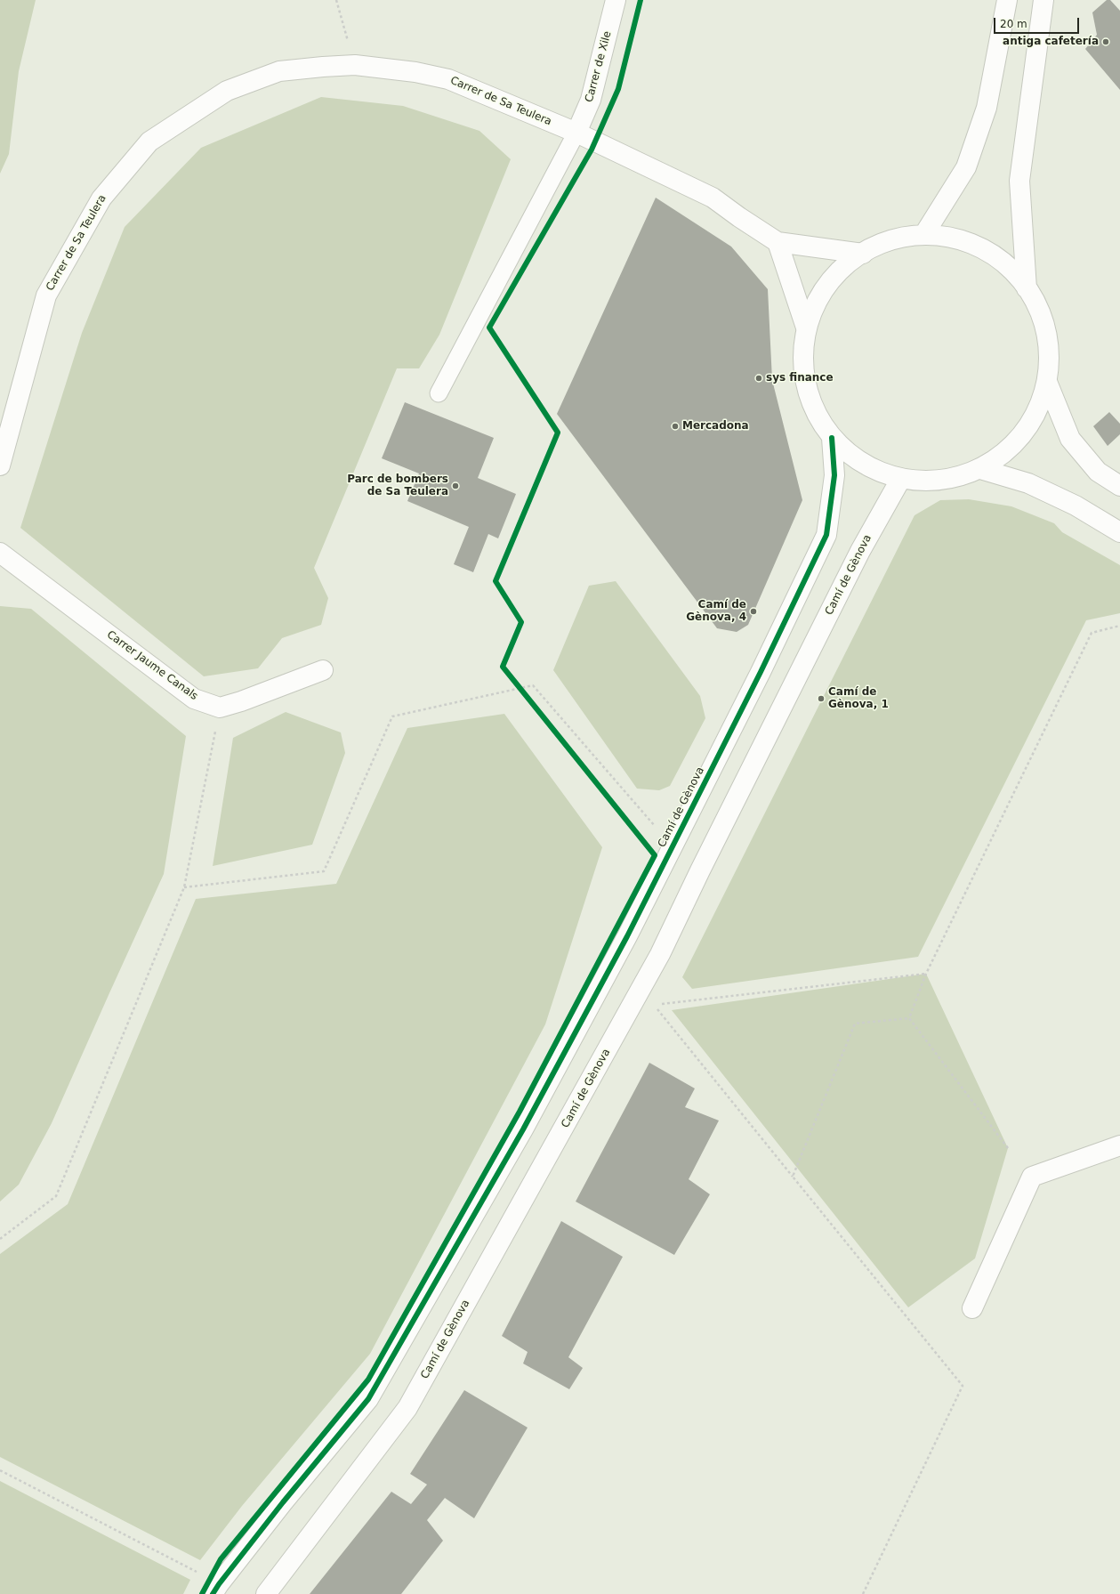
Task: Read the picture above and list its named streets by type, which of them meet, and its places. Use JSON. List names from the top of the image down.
{
  "streets": {
    "street": [
      "Carrer de Xile",
      "Carrer de Sa Teulera",
      "Camí de Gènova",
      "Carrer Jaume Canals"
    ]
  },
  "crossings": [
    ["Carrer de Xile", "Carrer de Sa Teulera"]
  ],
  "places": [
    "antiga cafetería",
    "sys finance",
    "Mercadona",
    "Parc de bombers de Sa Teulera",
    "Camí de Gènova, 4",
    "Camí de Gènova, 1"
  ],
  "scale_bar": "20 m"
}
